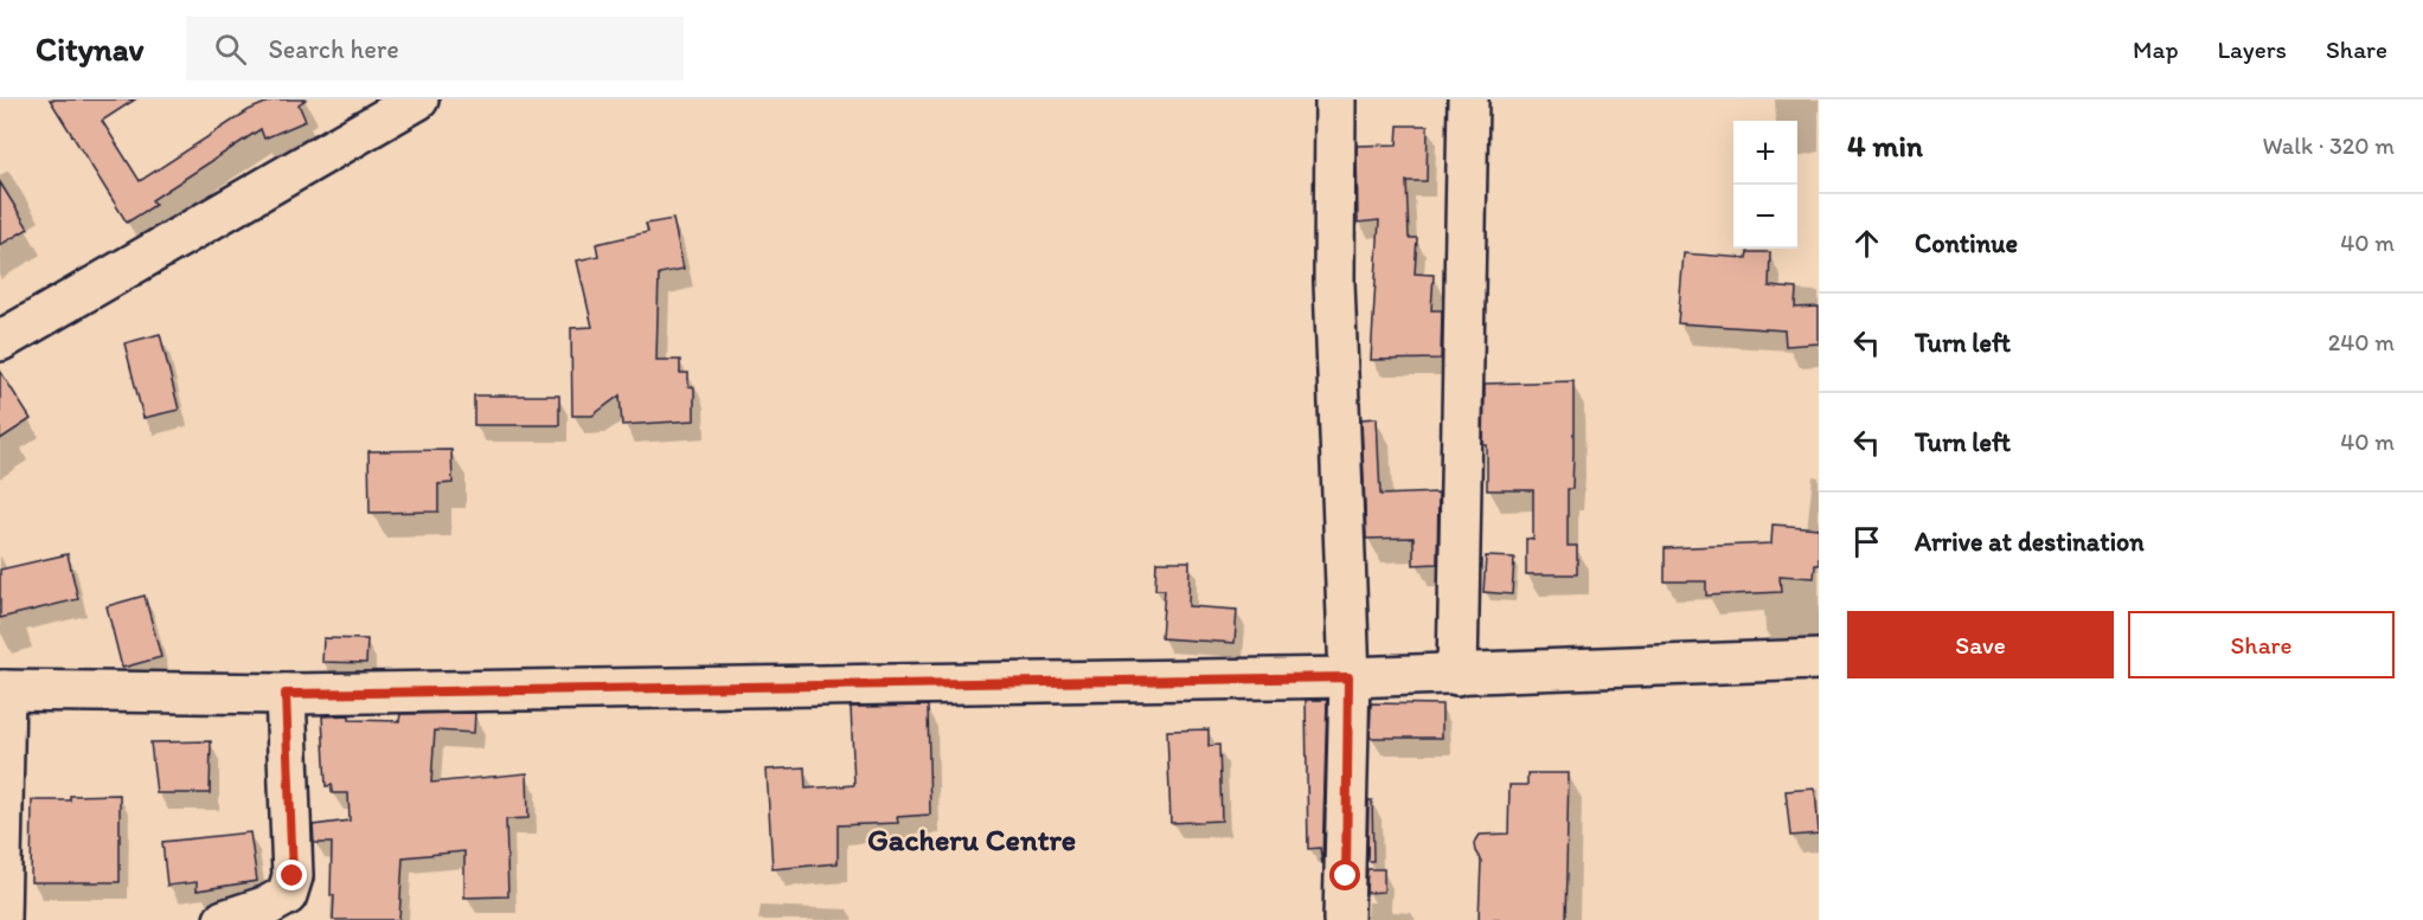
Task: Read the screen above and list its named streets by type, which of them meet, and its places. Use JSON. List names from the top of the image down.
{
  "districts": ["Gacheru Centre"],
  "page": {
    "header": "Citynav",
    "search": "Search here",
    "nav": ["Map", "Layers", "Share"],
    "heading": ["4 min", "Walk · 320 m"],
    "map_buttons": ["+", "−"],
    "list": [
      ["Continue", "40 m"],
      ["Turn left", "240 m"],
      ["Turn left", "40 m"],
      "Arrive at destination"
    ],
    "buttons": ["Save", "Share"]
  }
}
